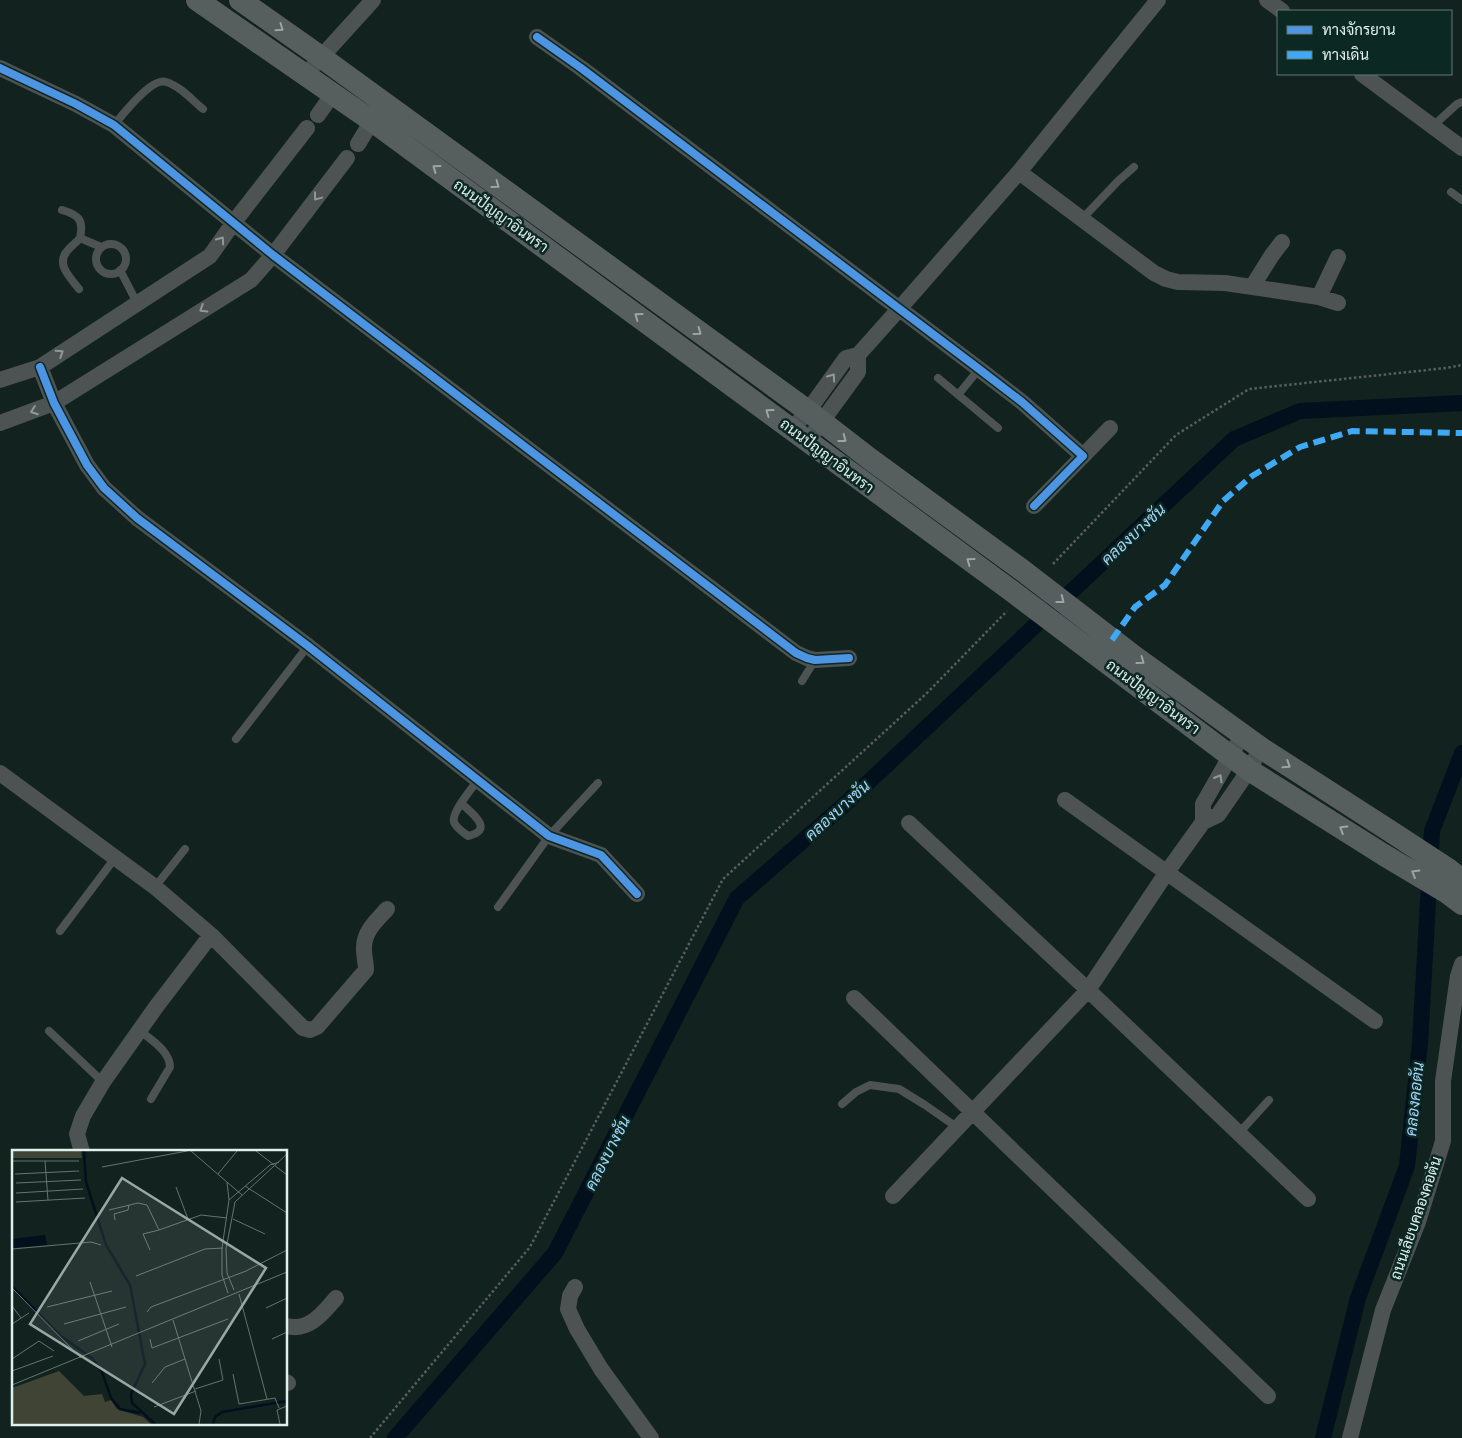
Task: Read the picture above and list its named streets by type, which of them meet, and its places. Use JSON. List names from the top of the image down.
{
  "streets": {
    "main road": ["ถนนปัญญาอินทรา"],
    "street": ["ถนนเลียบคลองคอตัน"]
  },
  "water": ["คลองบางชัน", "คลองคอตัน"],
  "legend": ["ทางจักรยาน", "ทางเดิน"]
}
